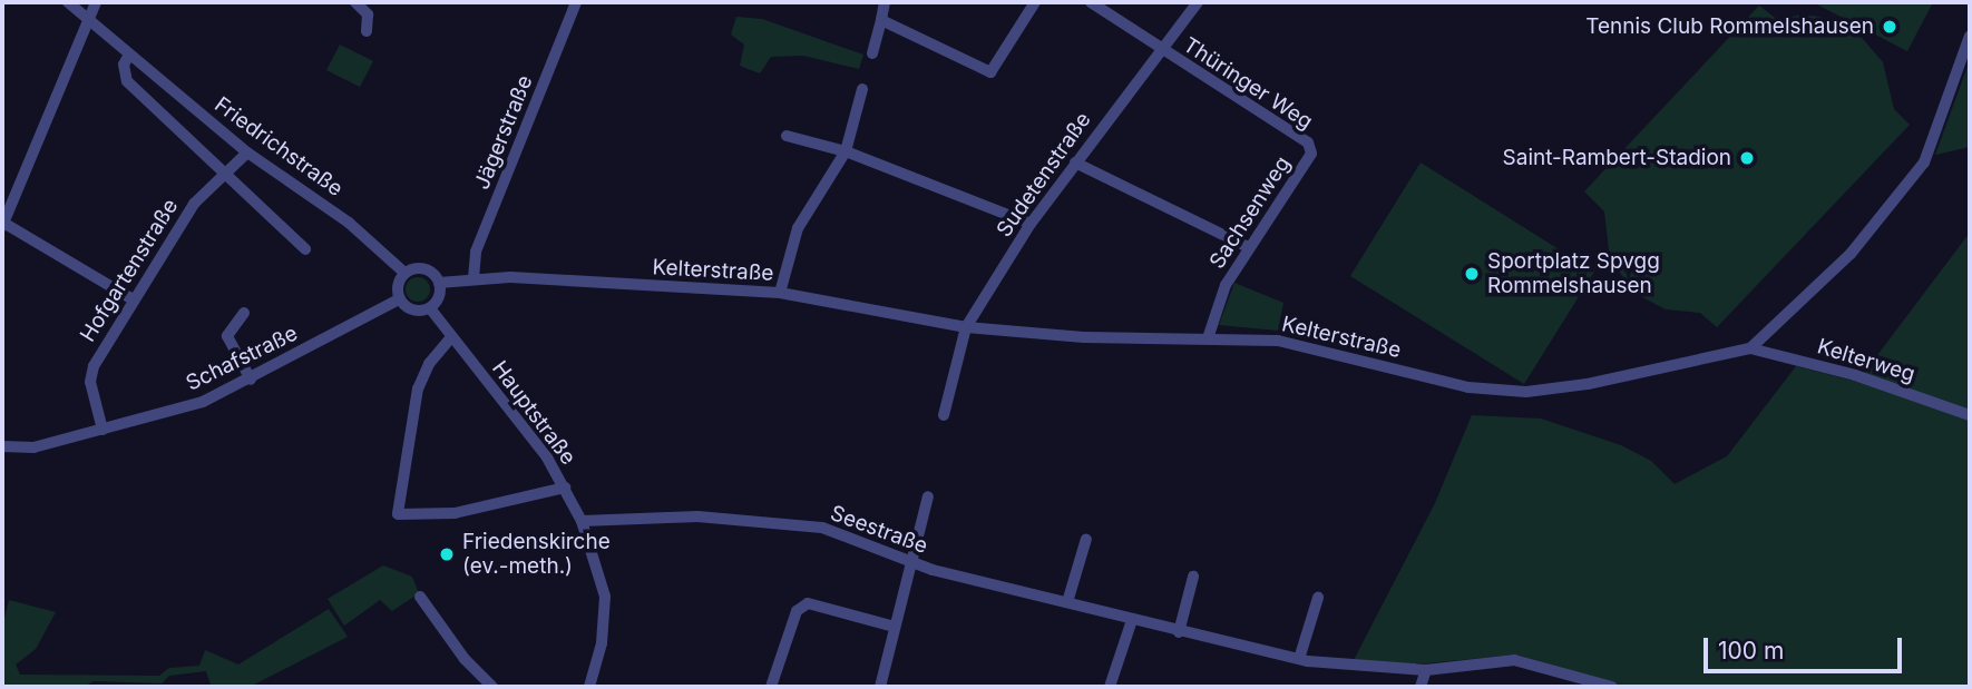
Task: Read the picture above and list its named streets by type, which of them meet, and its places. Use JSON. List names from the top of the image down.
{
  "streets": {
    "street": [
      "Thüringer Weg",
      "Jägerstraße",
      "Friedrichstraße",
      "Sudetenstraße",
      "Sachsenweg",
      "Hofgartenstraße",
      "Kelterstraße",
      "Schafstraße",
      "Kelterweg",
      "Hauptstraße",
      "Seestraße"
    ]
  },
  "crossings": [
    ["Thüringer Weg", "Sudetenstraße"],
    ["Thüringer Weg", "Sachsenweg"],
    ["Jägerstraße", "Kelterstraße"],
    ["Friedrichstraße", "Hofgartenstraße"],
    ["Friedrichstraße", "Kelterstraße"],
    ["Friedrichstraße", "Schafstraße"],
    ["Friedrichstraße", "Hauptstraße"],
    ["Sudetenstraße", "Kelterstraße"],
    ["Sachsenweg", "Kelterstraße"],
    ["Hofgartenstraße", "Schafstraße"],
    ["Kelterstraße", "Schafstraße"],
    ["Kelterstraße", "Kelterweg"],
    ["Kelterstraße", "Hauptstraße"],
    ["Schafstraße", "Hauptstraße"],
    ["Hauptstraße", "Seestraße"]
  ],
  "places": [
    "Tennis Club Rommelshausen",
    "Saint-Rambert-Stadion",
    "Sportplatz Spvgg Rommelshausen",
    "Friedenskirche (ev.-meth.)"
  ],
  "scale_bar": "100 m"
}
